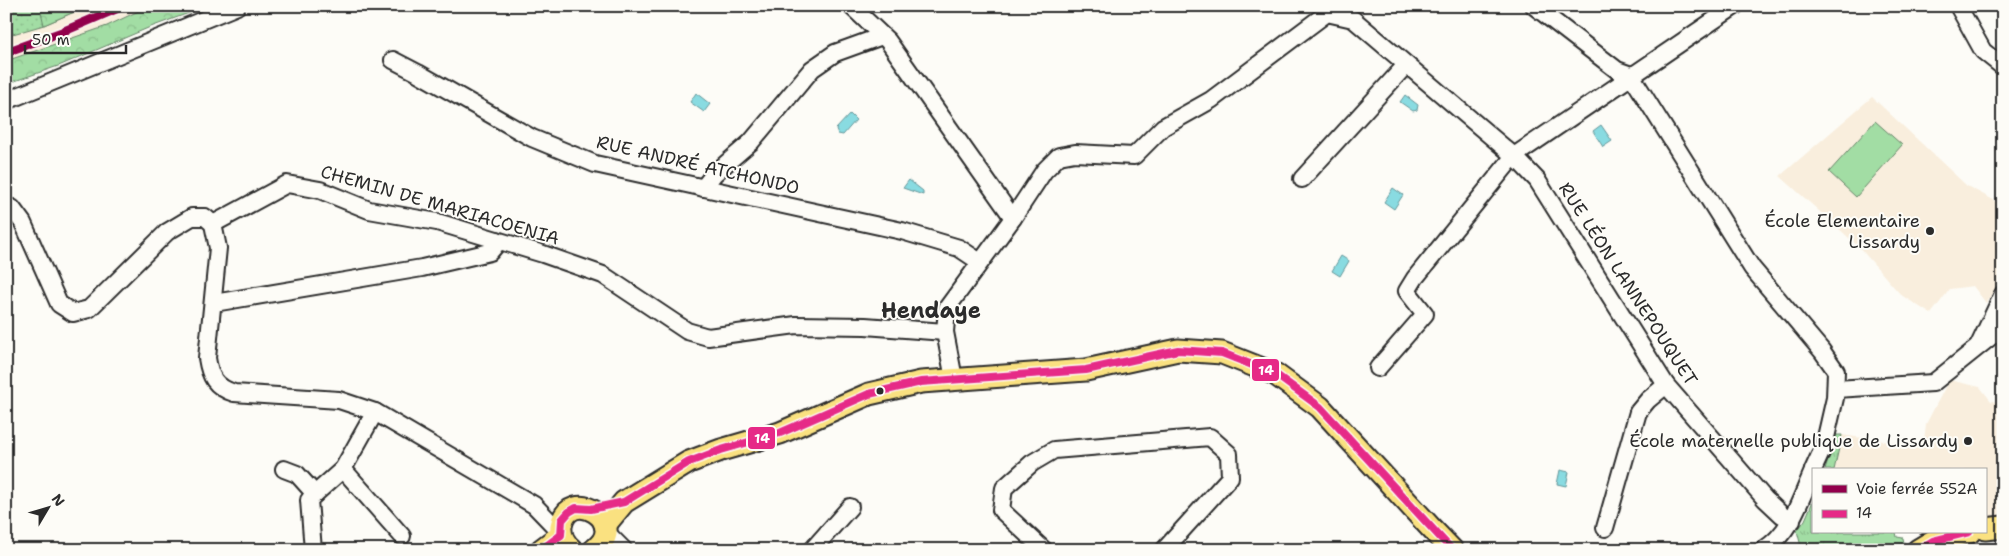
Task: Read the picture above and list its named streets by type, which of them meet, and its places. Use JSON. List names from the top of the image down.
{
  "streets": {
    "street": ["RUE ANDRÉ ATCHONDO", "CHEMIN DE MARIACOENIA", "RUE LÉON LANNEPOUQUET"]
  },
  "districts": ["Hendaye"],
  "places": ["École Elementaire Lissardy", "École maternelle publique de Lissardy"],
  "lines": ["rail line 552A", "transit line 14"],
  "legend": ["Voie ferrée 552A", "14"],
  "scale_bar": "50 m",
  "north": "top right"
}
